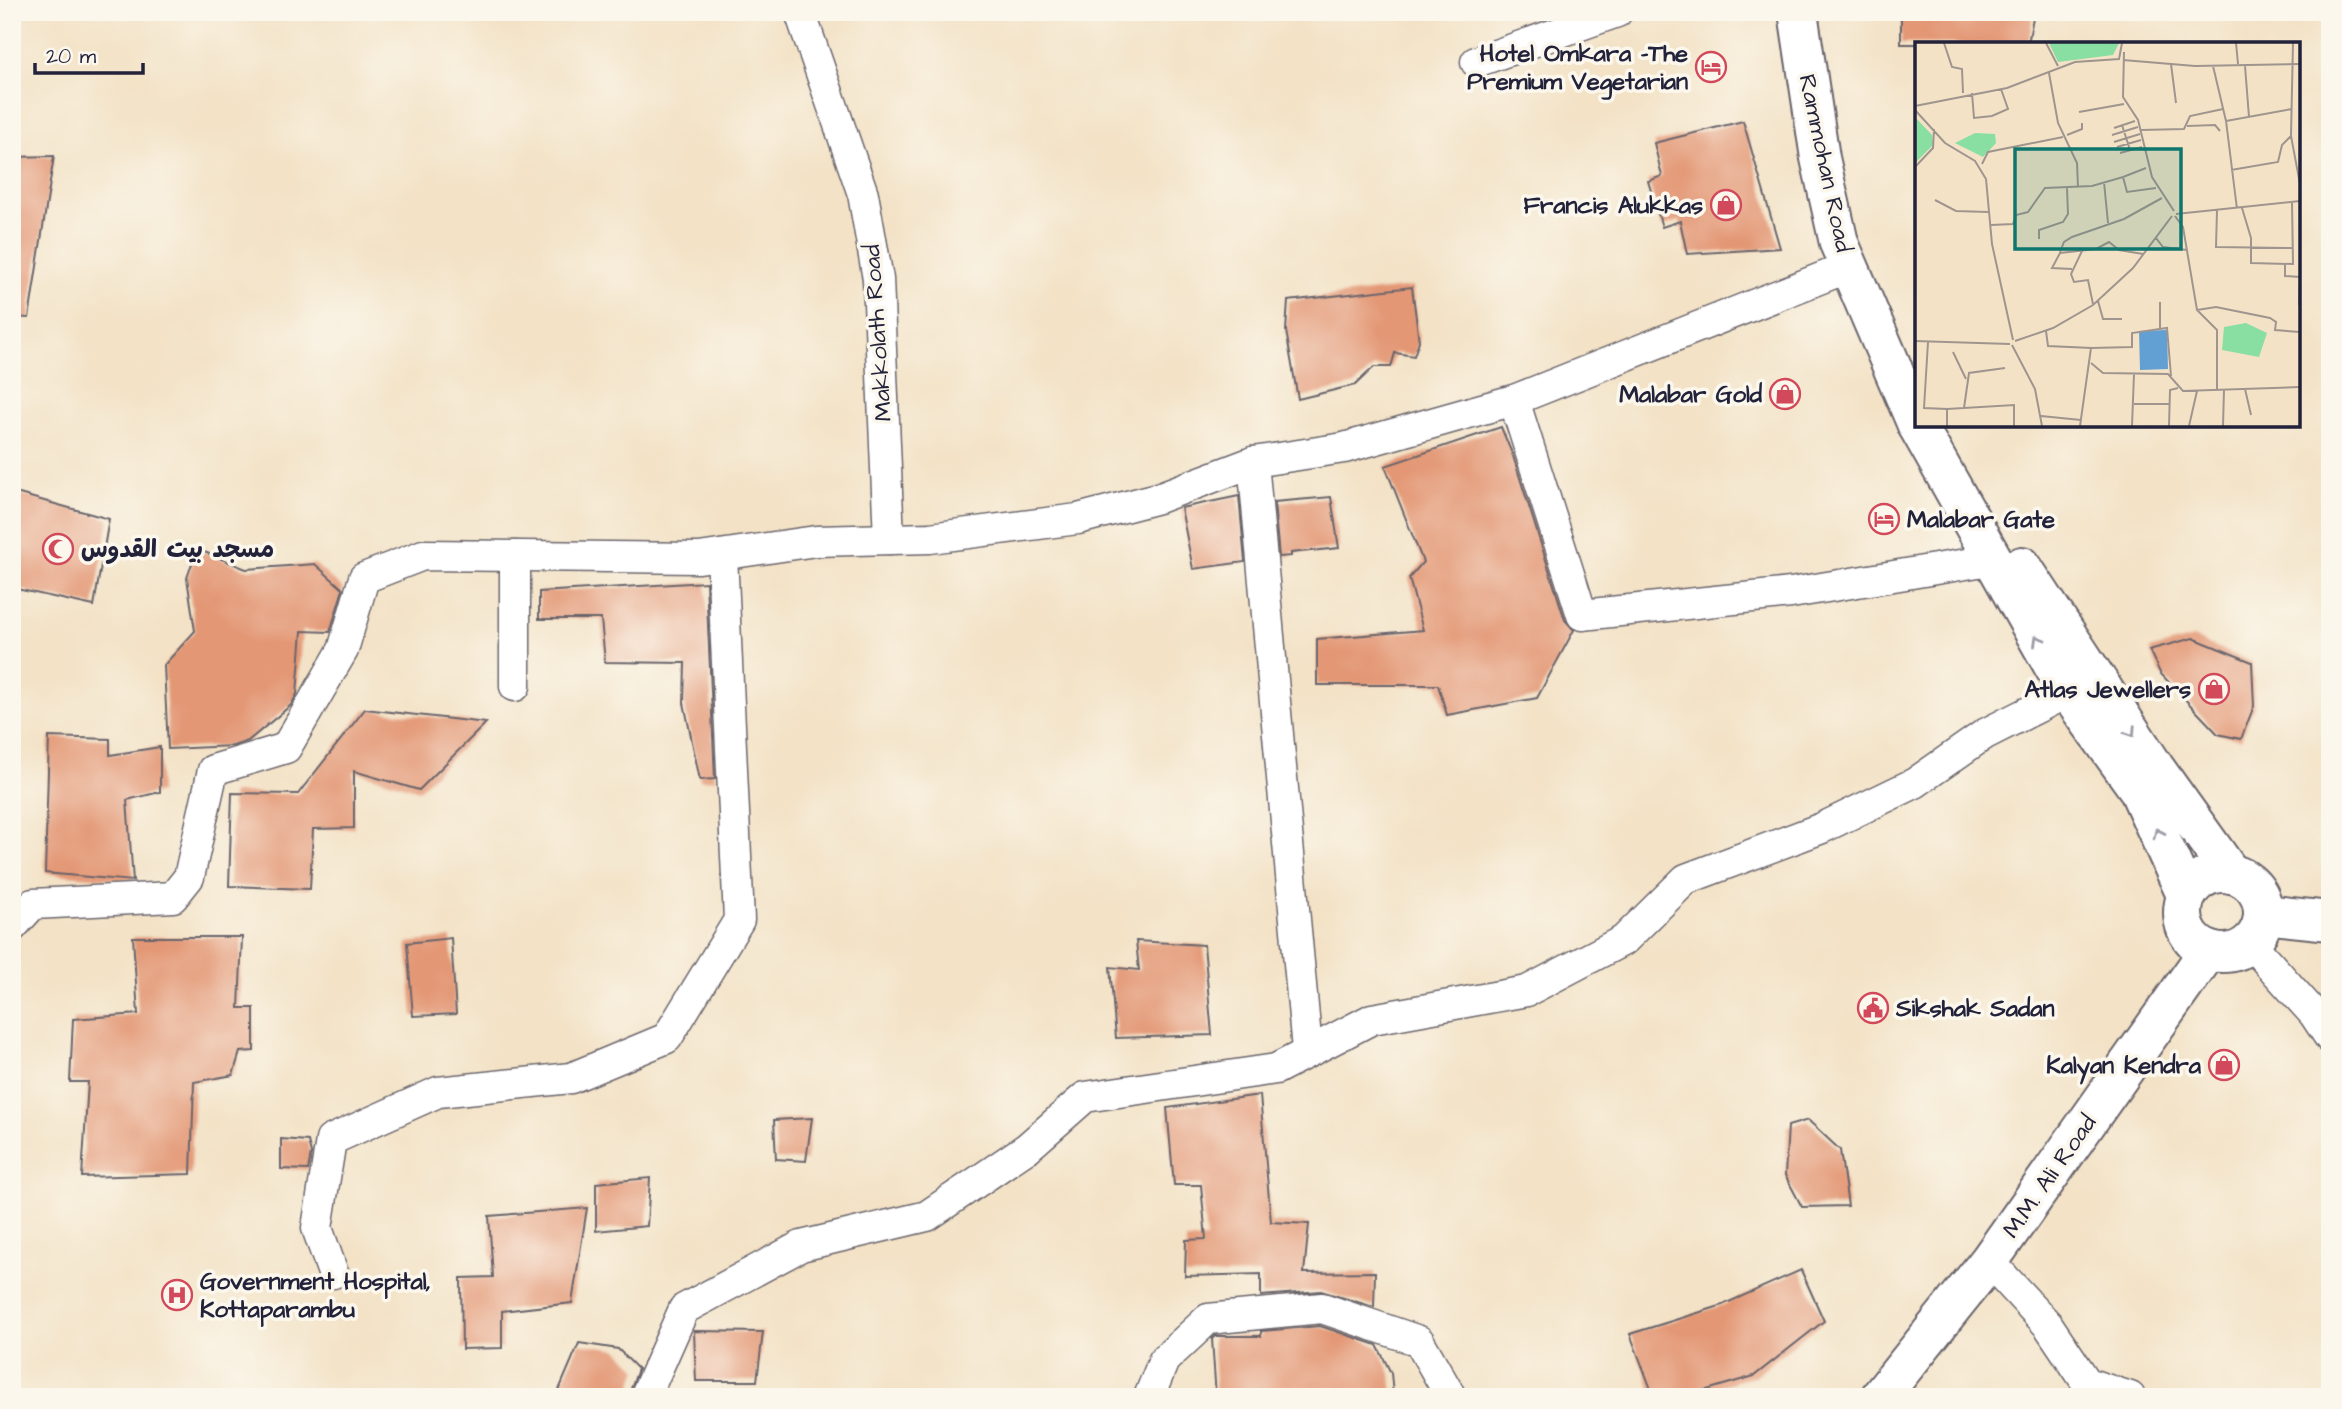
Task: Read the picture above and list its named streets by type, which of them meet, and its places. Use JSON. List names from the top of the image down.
{
  "streets": {
    "main road": ["Rammohan Road", "M.M. Ali Road"],
    "street": ["Makkolath Road"]
  },
  "crossings": [
    ["Rammohan Road", "M.M. Ali Road"]
  ],
  "places": {
    "hotel": ["Hotel Omkara -The Premium Vegetarian", "Malabar Gate"],
    "shop": [
      "Francis Alukkas",
      "Malabar Gold",
      "Atlas Jewellers",
      "Kalyan Kendra"
    ],
    "mosque": ["مسجد بیت القدوس"],
    "public building": ["Sikshak Sadan"],
    "hospital": ["Government Hospital, Kottaparambu"]
  },
  "scale_bar": "20 m"
}
